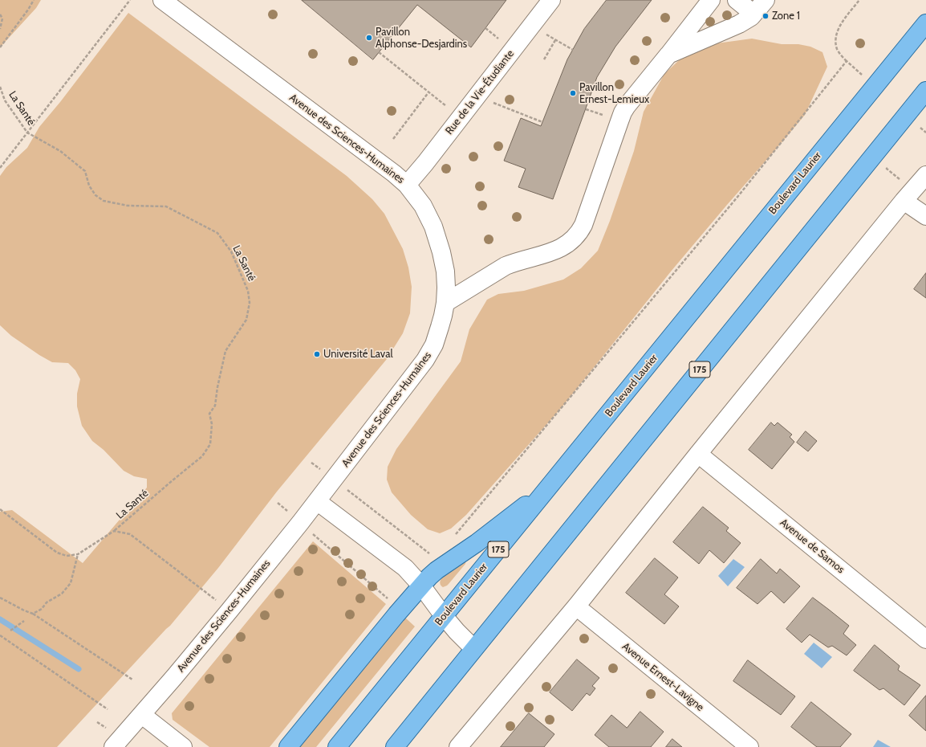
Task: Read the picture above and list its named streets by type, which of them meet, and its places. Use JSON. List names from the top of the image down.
{
  "streets": {
    "main road": ["Boulevard Laurier", "175"],
    "street": [
      "Rue de la Vie-Étudiante",
      "Avenue des Sciences-Humaines",
      "Avenue de Samos",
      "Avenue Ernest-Lavigne"
    ],
    "path": ["La Santé"]
  },
  "crossings": [
    ["Rue de la Vie-Étudiante", "Avenue des Sciences-Humaines"]
  ],
  "places": [
    "Zone 1",
    "Pavillon Alphonse-Desjardins",
    "Pavillon Ernest-Lemieux",
    "Université Laval"
  ]
}
